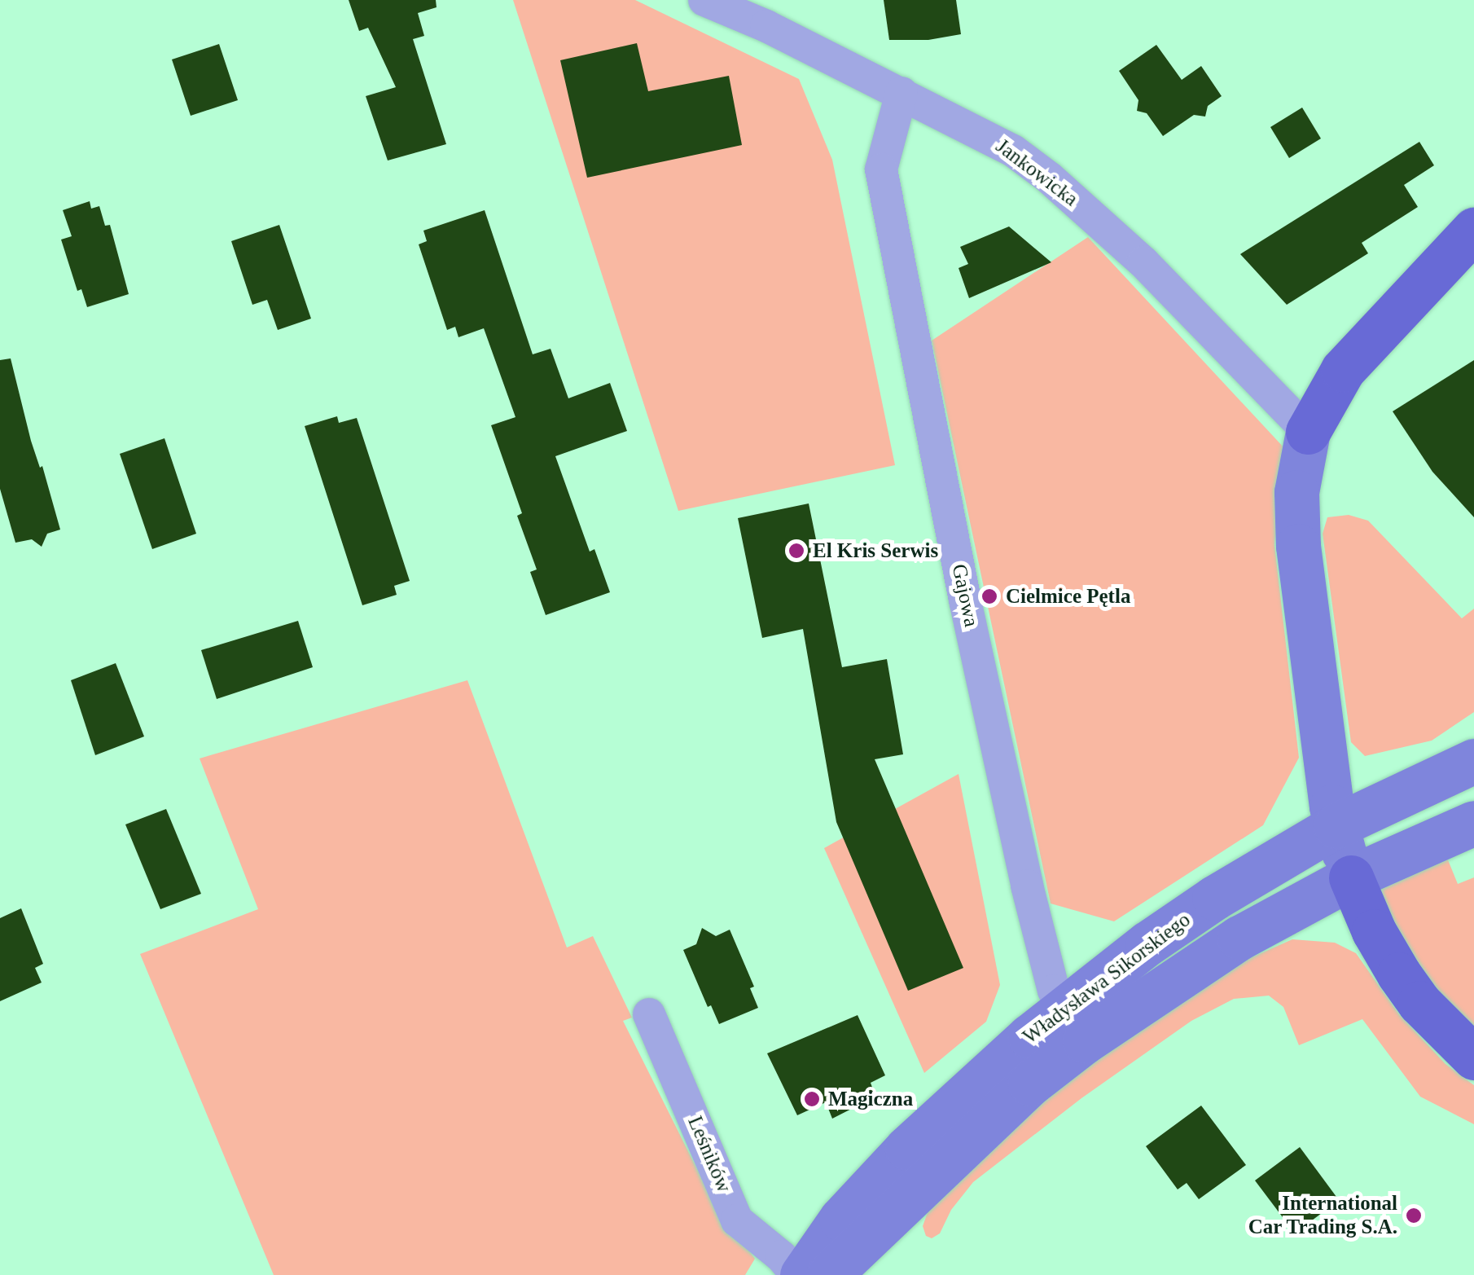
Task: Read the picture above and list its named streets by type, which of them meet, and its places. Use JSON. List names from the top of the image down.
{
  "streets": {
    "street": [
      "Jankowicka",
      "Gajowa",
      "Władysława Sikorskiego",
      "Leśników"
    ]
  },
  "crossings": [
    ["Jankowicka", "Gajowa"],
    ["Gajowa", "Władysława Sikorskiego"],
    ["Władysława Sikorskiego", "Leśników"]
  ],
  "places": [
    "El Kris Serwis",
    "Cielmice Pętla",
    "Magiczna",
    "International Car Trading S.A."
  ]
}
